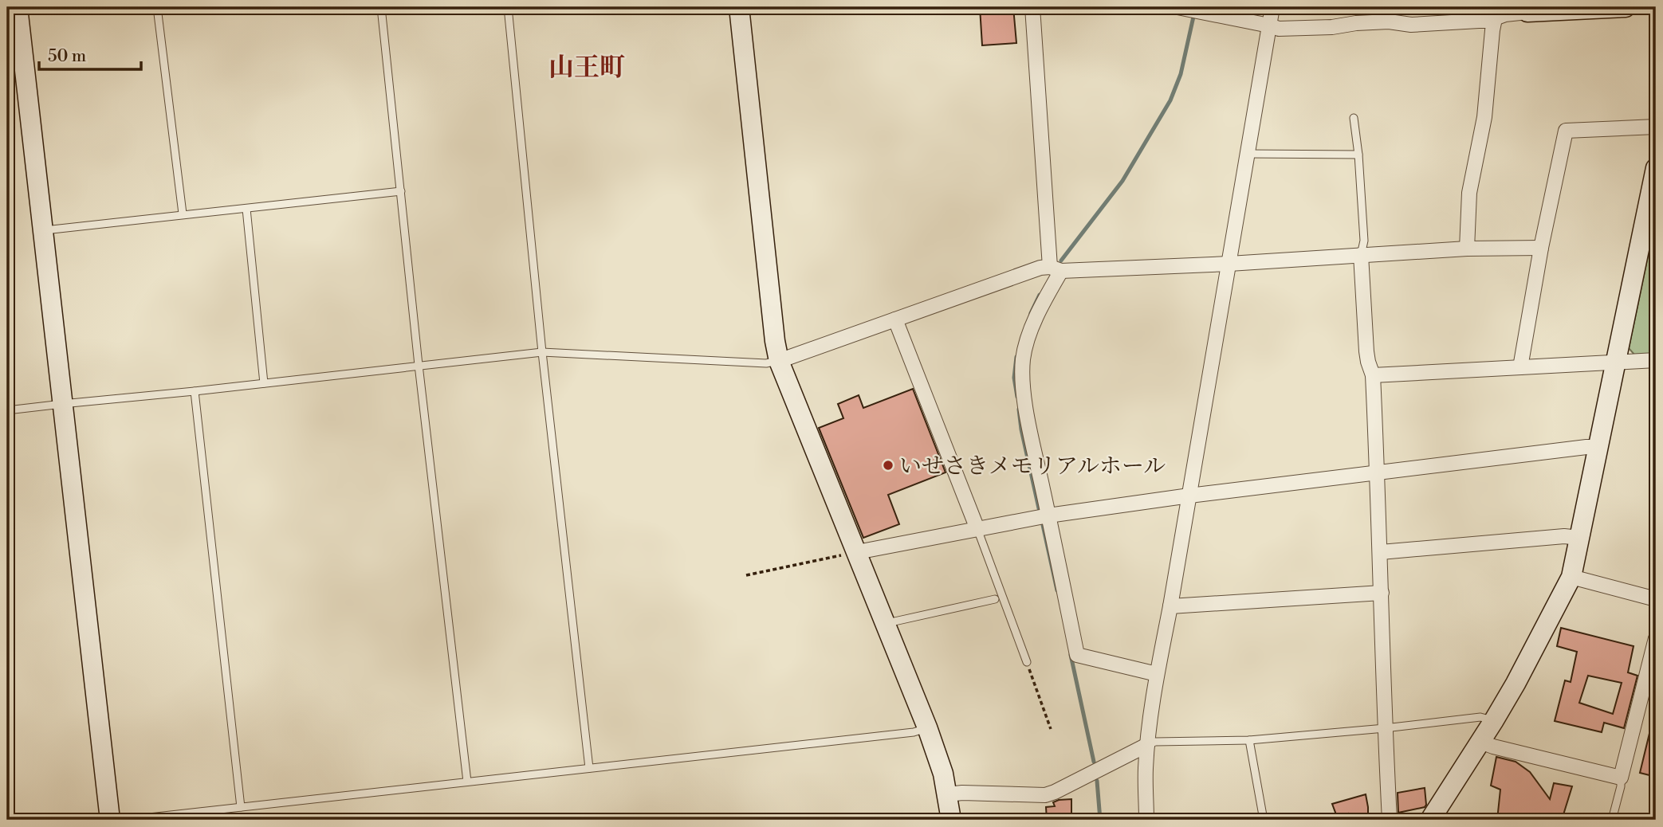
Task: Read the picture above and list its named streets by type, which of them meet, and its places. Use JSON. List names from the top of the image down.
{
  "districts": ["山王町"],
  "places": ["いせさきメモリアルホール"],
  "scale_bar": "50 m"
}
